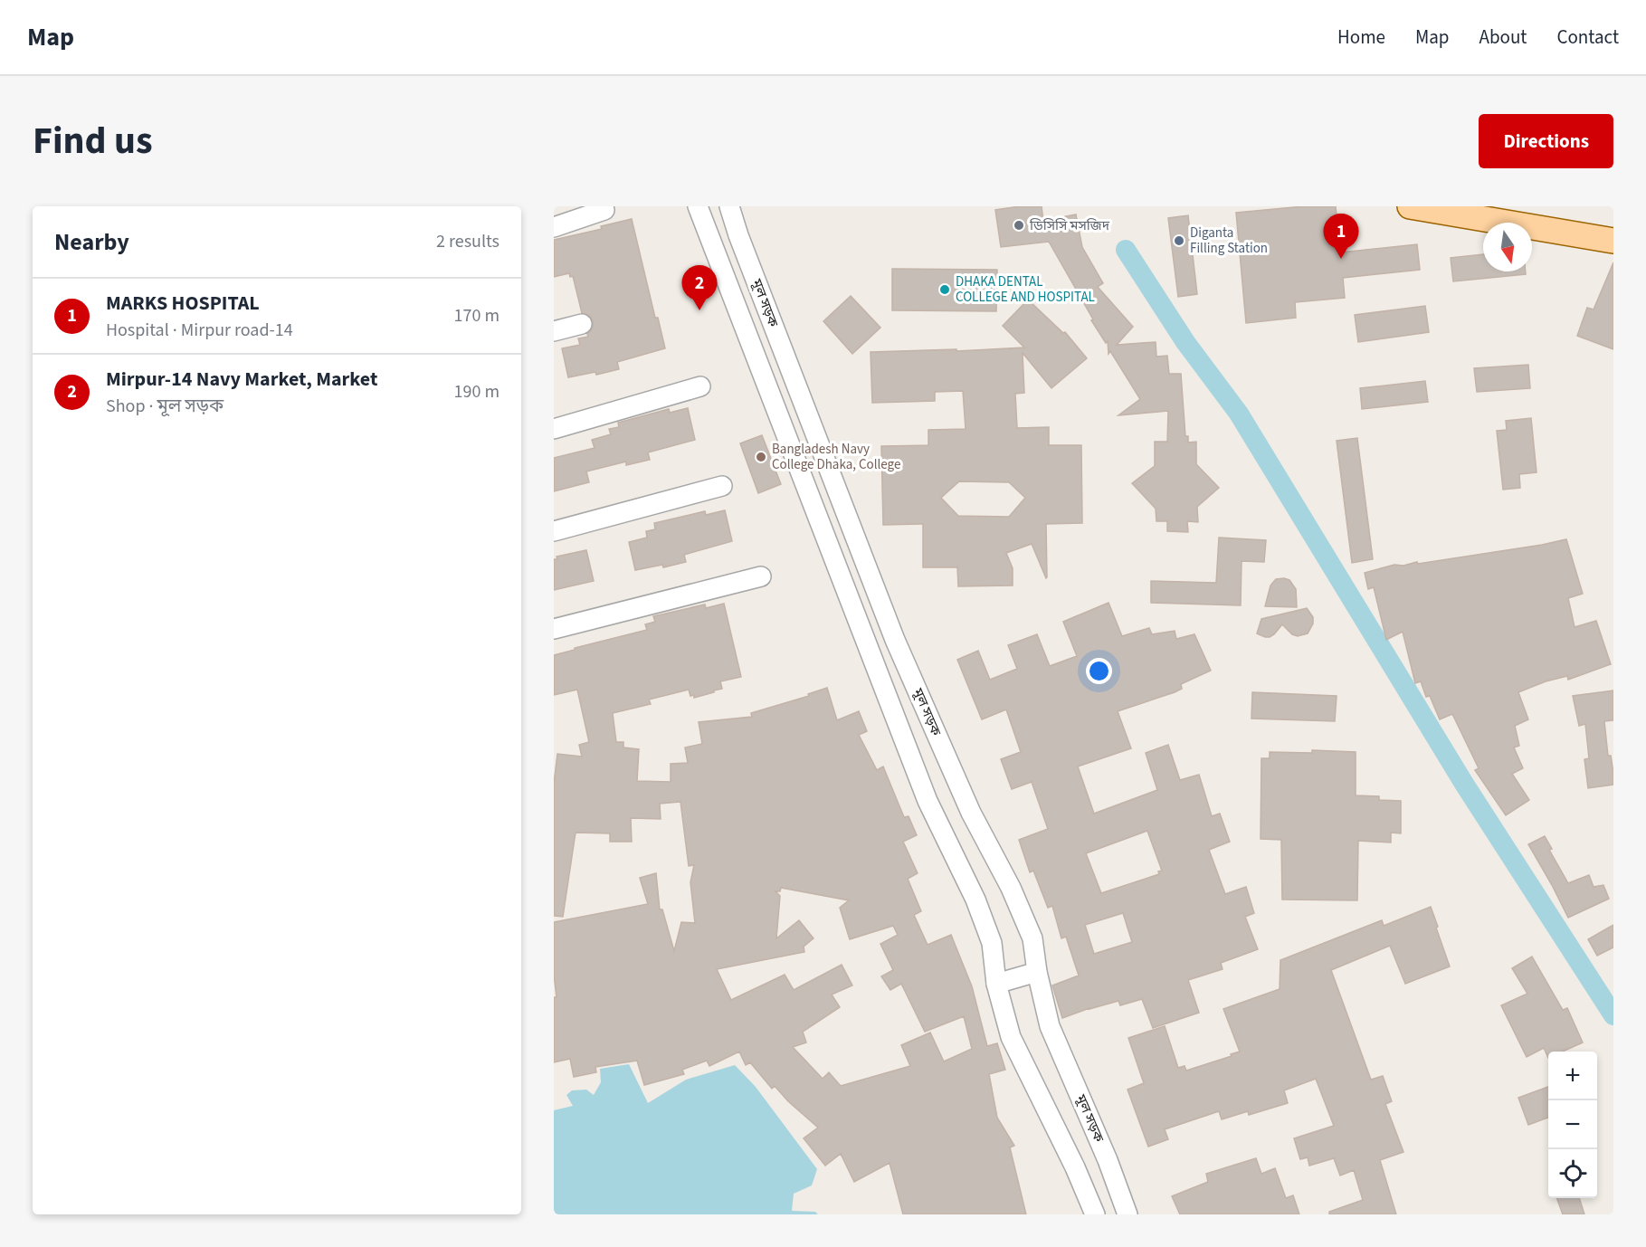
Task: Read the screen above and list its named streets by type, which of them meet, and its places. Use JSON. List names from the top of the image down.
{
  "streets": {
    "street": ["মূল সড়ক"]
  },
  "places": [
    "ডিসিসি মসজিদ",
    "Diganta Filling Station",
    "DHAKA DENTAL COLLEGE AND HOSPITAL",
    "Bangladesh Navy College Dhaka, College"
  ],
  "north": "bottom",
  "page": {
    "header": "Map",
    "nav": [
      "Home",
      "Map",
      "About",
      "Contact"
    ],
    "title": "Find us",
    "buttons": "Directions",
    "heading": ["Nearby", "2 results"],
    "pins": ["1", "2"],
    "list": [
      {
        "mark": "1",
        "name": "MARKS HOSPITAL",
        "note": "Hospital · Mirpur road-14",
        "value": "170 m"
      },
      {
        "mark": "2",
        "name": "Mirpur-14 Navy Market, Market",
        "note": "Shop · মূল সড়ক",
        "value": "190 m"
      }
    ],
    "map_buttons": ["+", "−"]
  }
}
